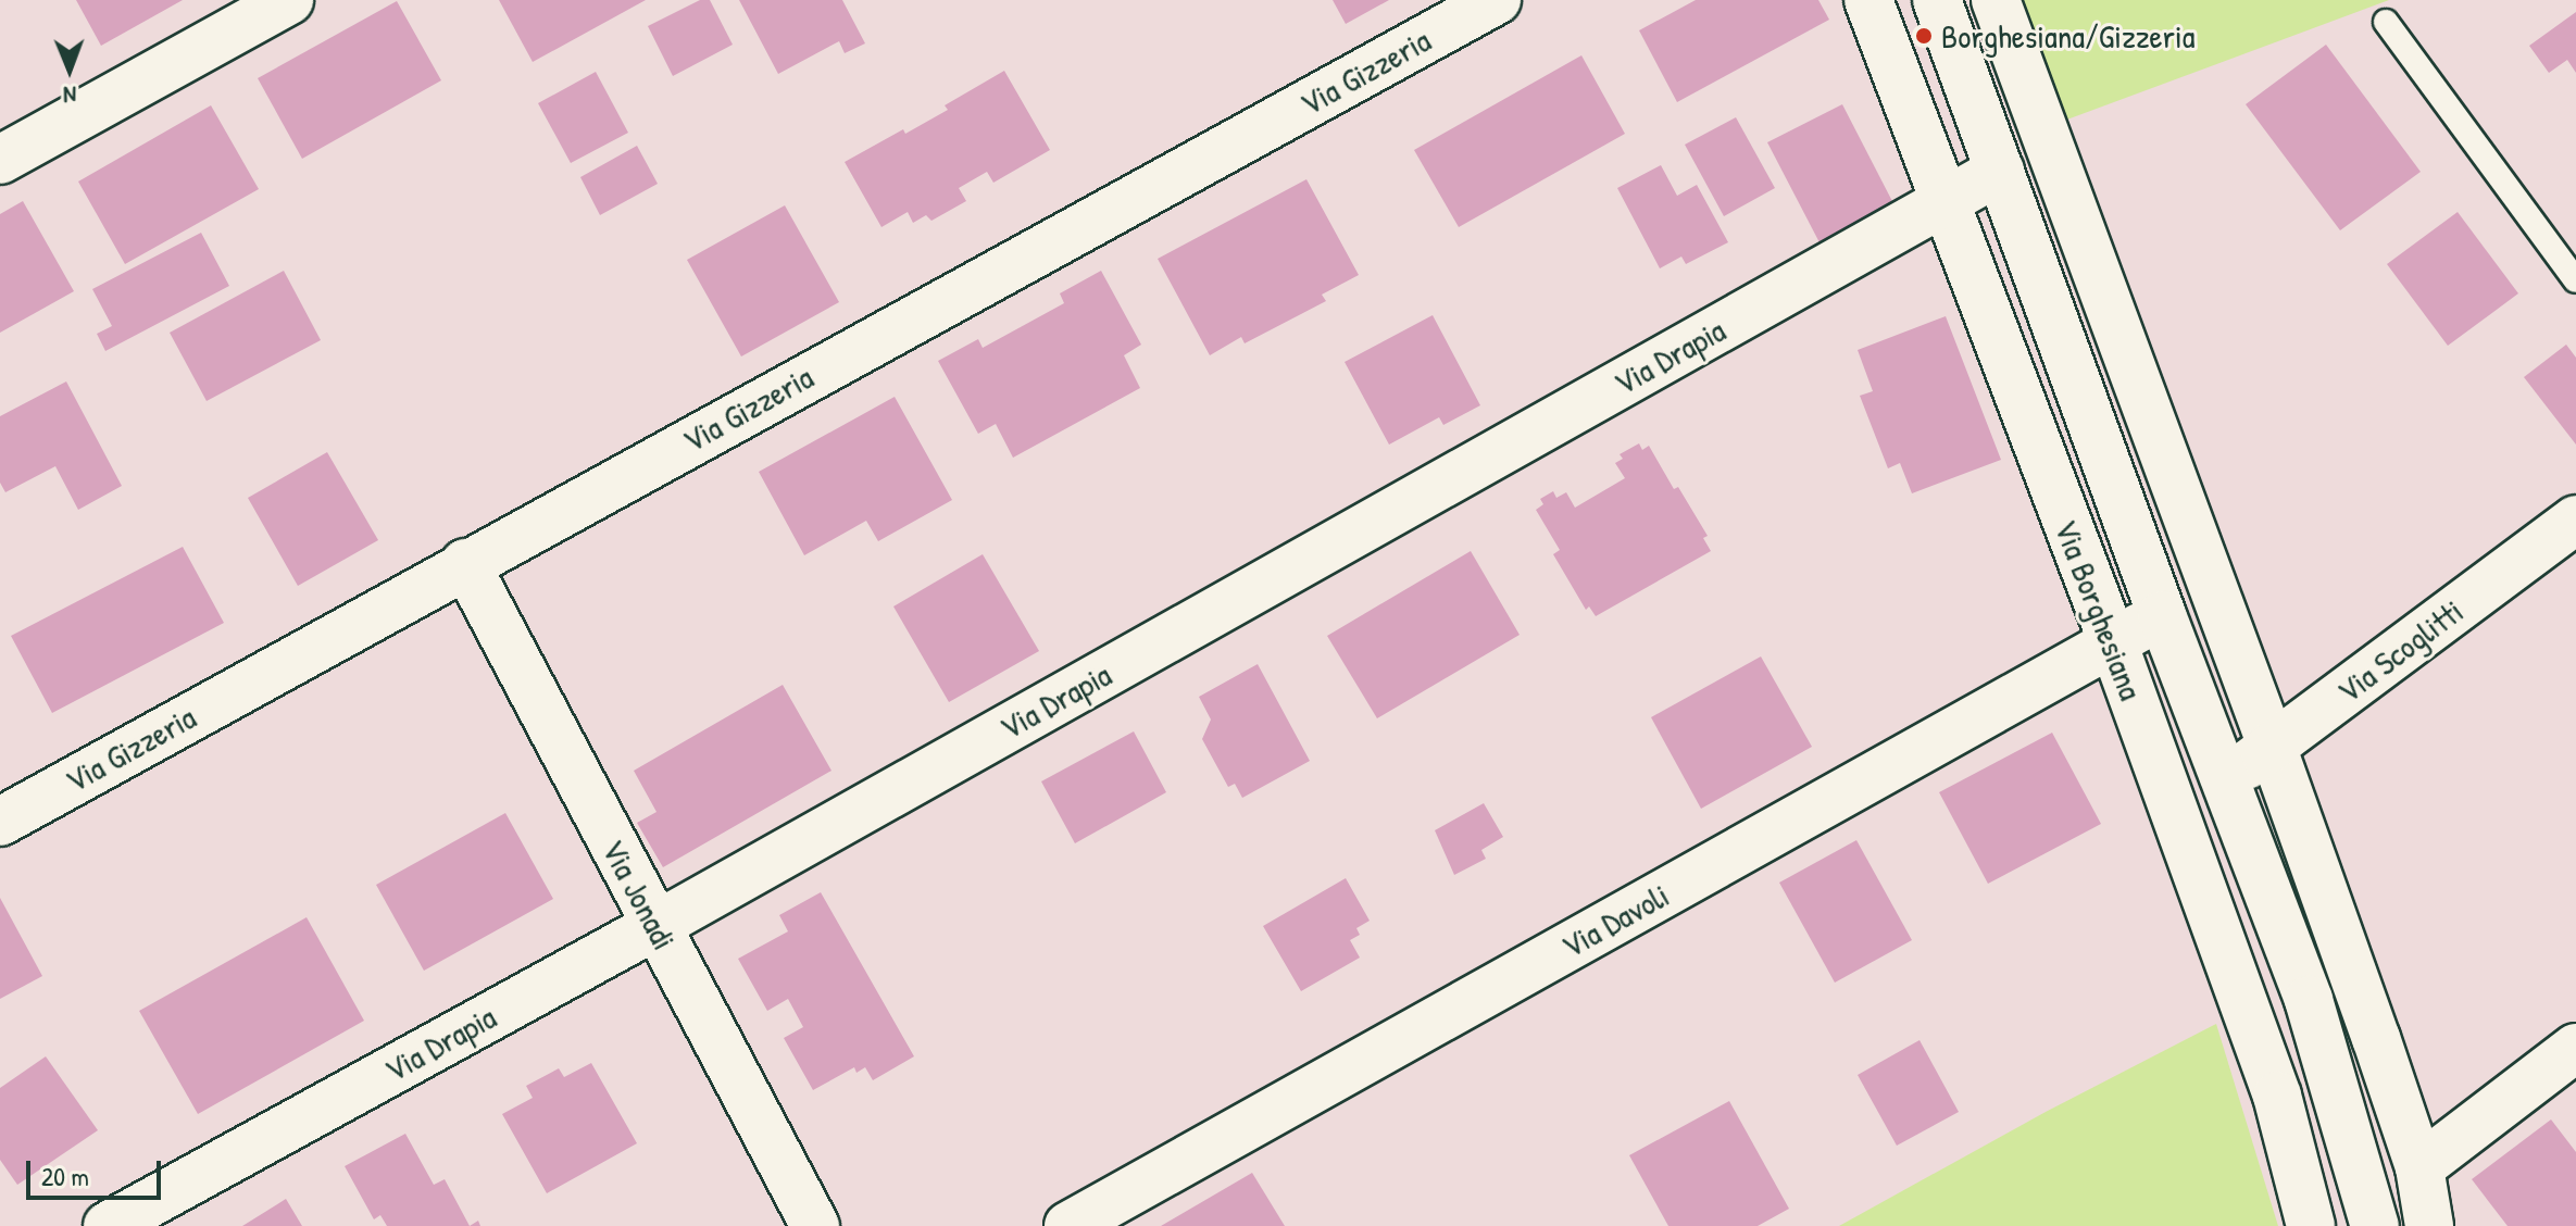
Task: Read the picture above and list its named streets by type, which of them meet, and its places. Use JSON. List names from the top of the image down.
{
  "streets": {
    "street": [
      "Via Gizzeria",
      "Via Drapia",
      "Via Borghesiana",
      "Via Scoglitti",
      "Via Jonadi",
      "Via Davoli"
    ]
  },
  "crossings": [
    ["Via Gizzeria", "Via Jonadi"],
    ["Via Drapia", "Via Borghesiana"],
    ["Via Drapia", "Via Jonadi"],
    ["Via Borghesiana", "Via Scoglitti"],
    ["Via Borghesiana", "Via Davoli"]
  ],
  "places": ["Borghesiana/Gizzeria"],
  "scale_bar": "20 m",
  "north": "bottom"
}
